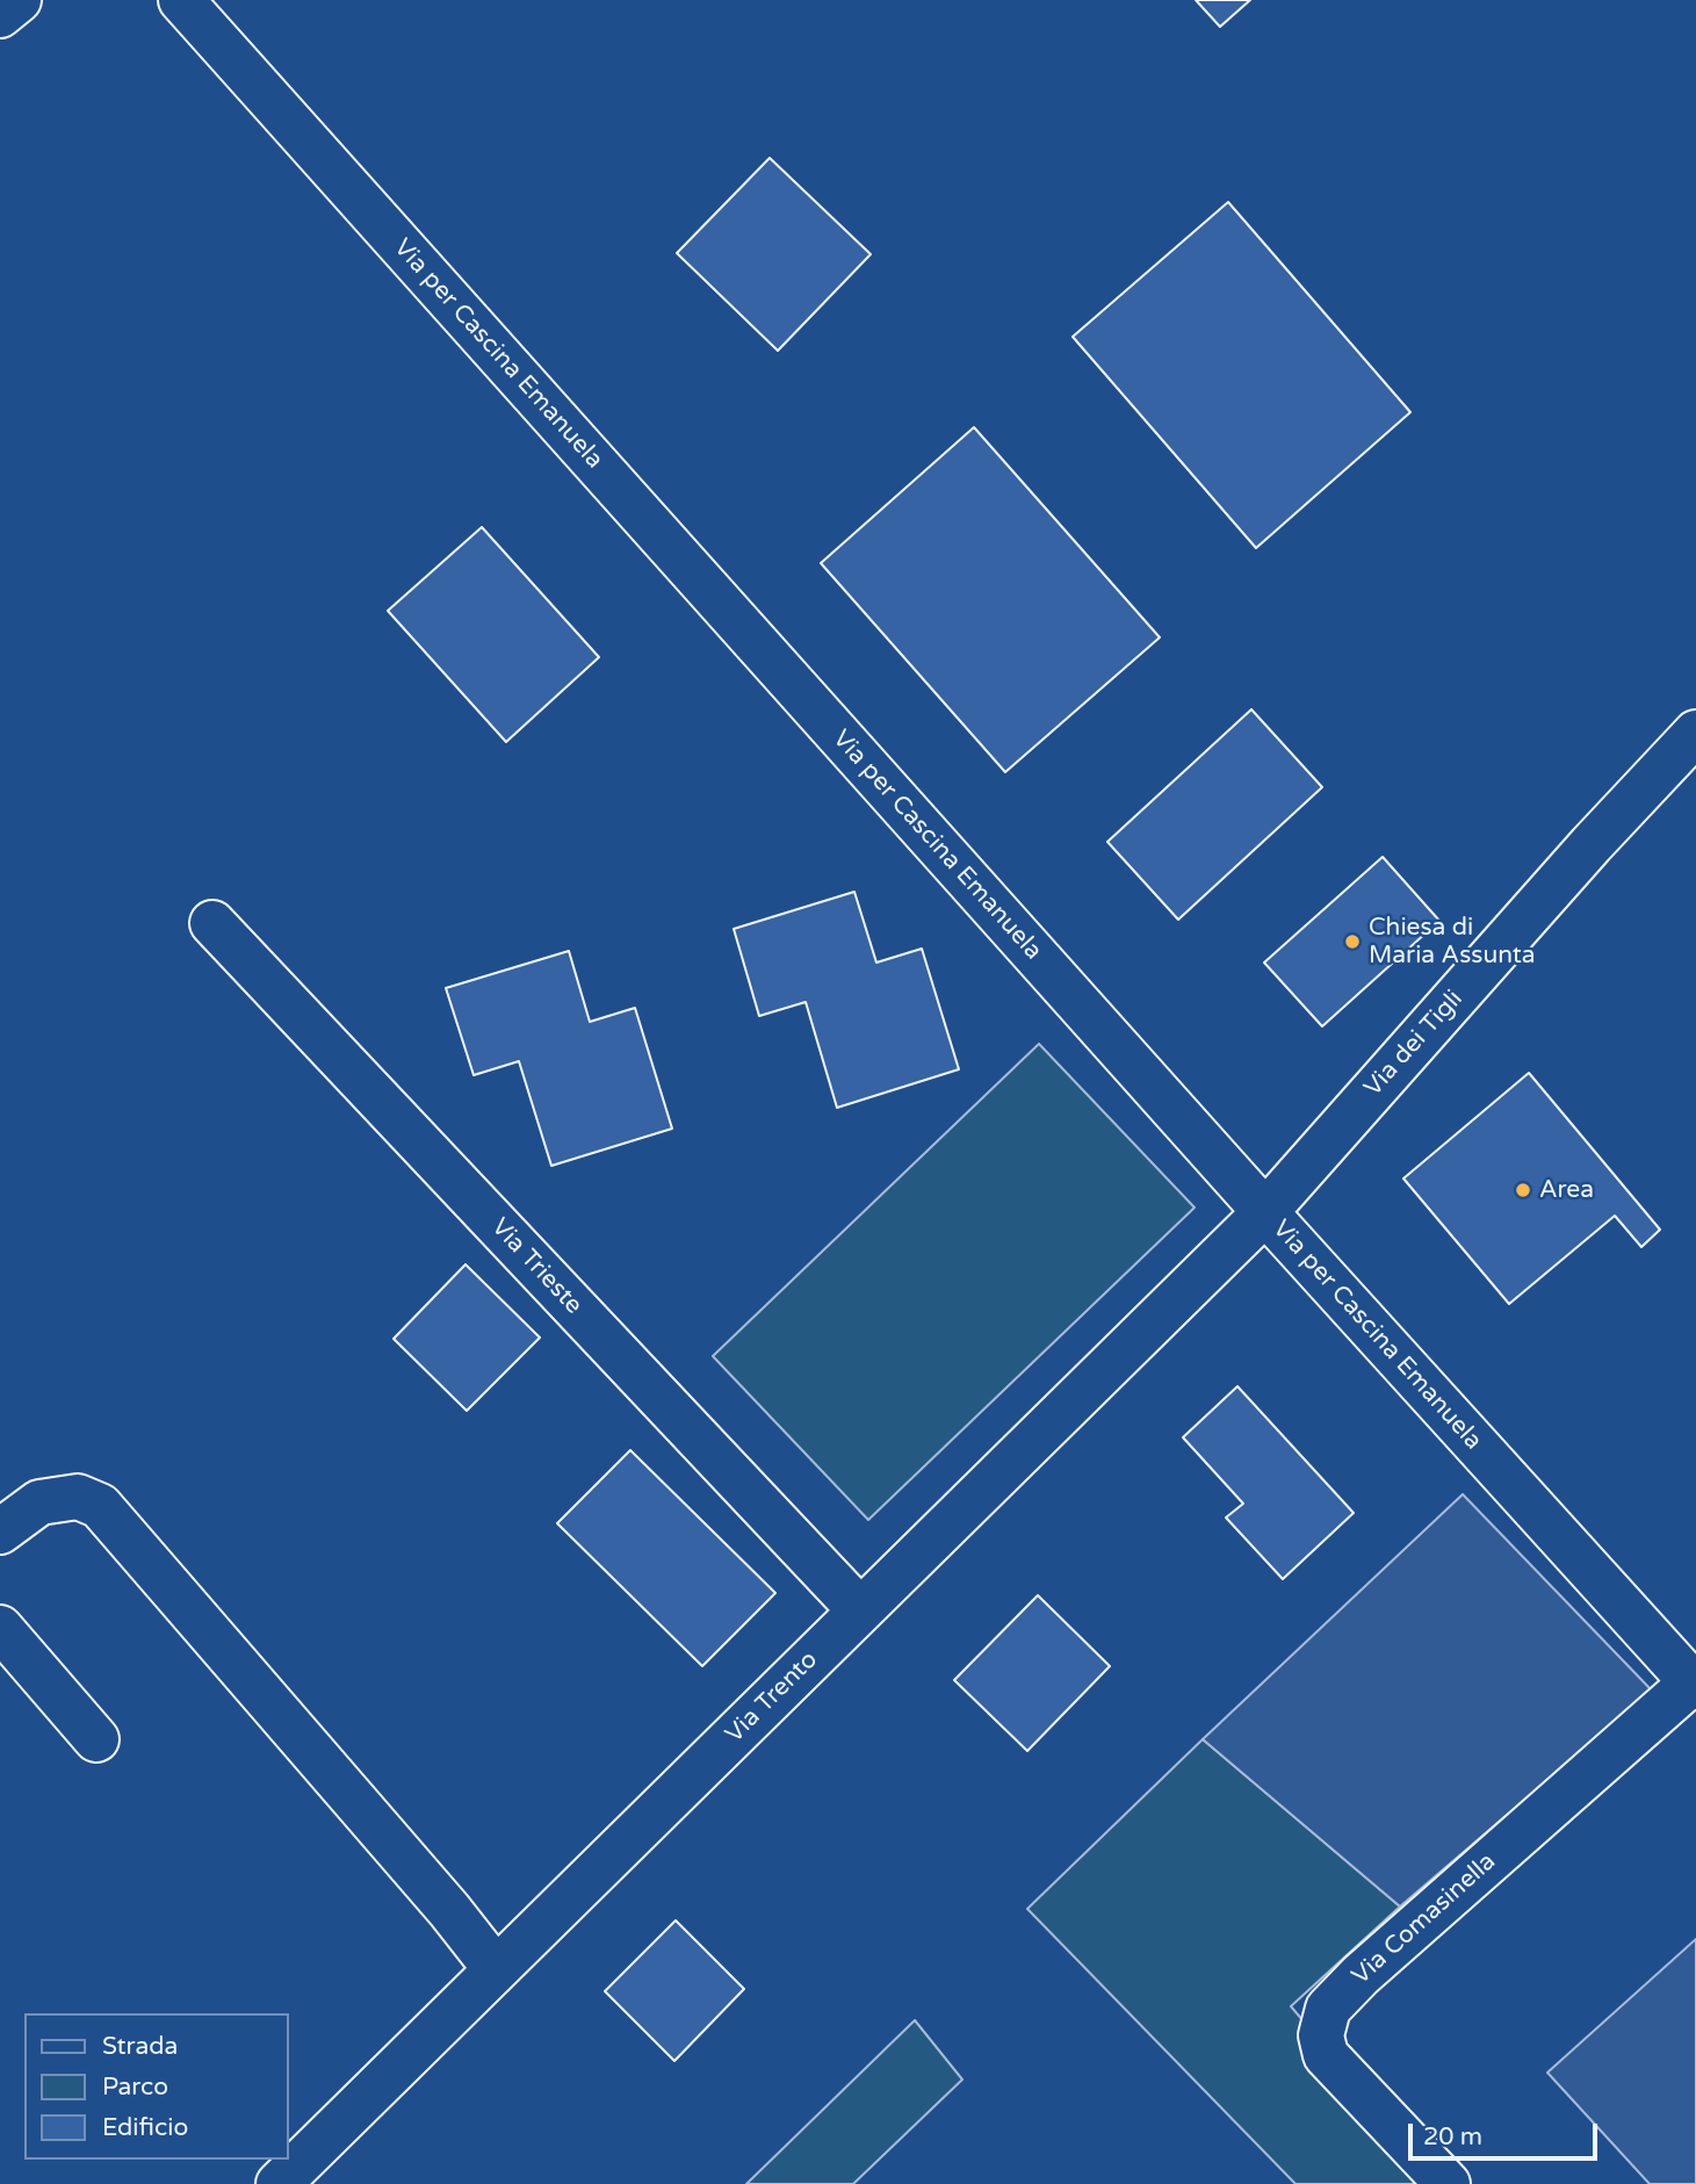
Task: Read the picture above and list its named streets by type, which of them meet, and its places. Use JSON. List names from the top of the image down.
{
  "streets": {
    "street": [
      "Via per Cascina Emanuela",
      "Via dei Tigli",
      "Via Trieste",
      "Via Trento",
      "Via Comasinella"
    ]
  },
  "crossings": [
    ["Via per Cascina Emanuela", "Via dei Tigli"],
    ["Via per Cascina Emanuela", "Via Trento"],
    ["Via per Cascina Emanuela", "Via Comasinella"],
    ["Via dei Tigli", "Via Trento"],
    ["Via Trieste", "Via Trento"]
  ],
  "places": ["Chiesa di Maria Assunta", "Area"],
  "legend": ["Strada", "Parco", "Edificio"],
  "scale_bar": "20 m"
}
